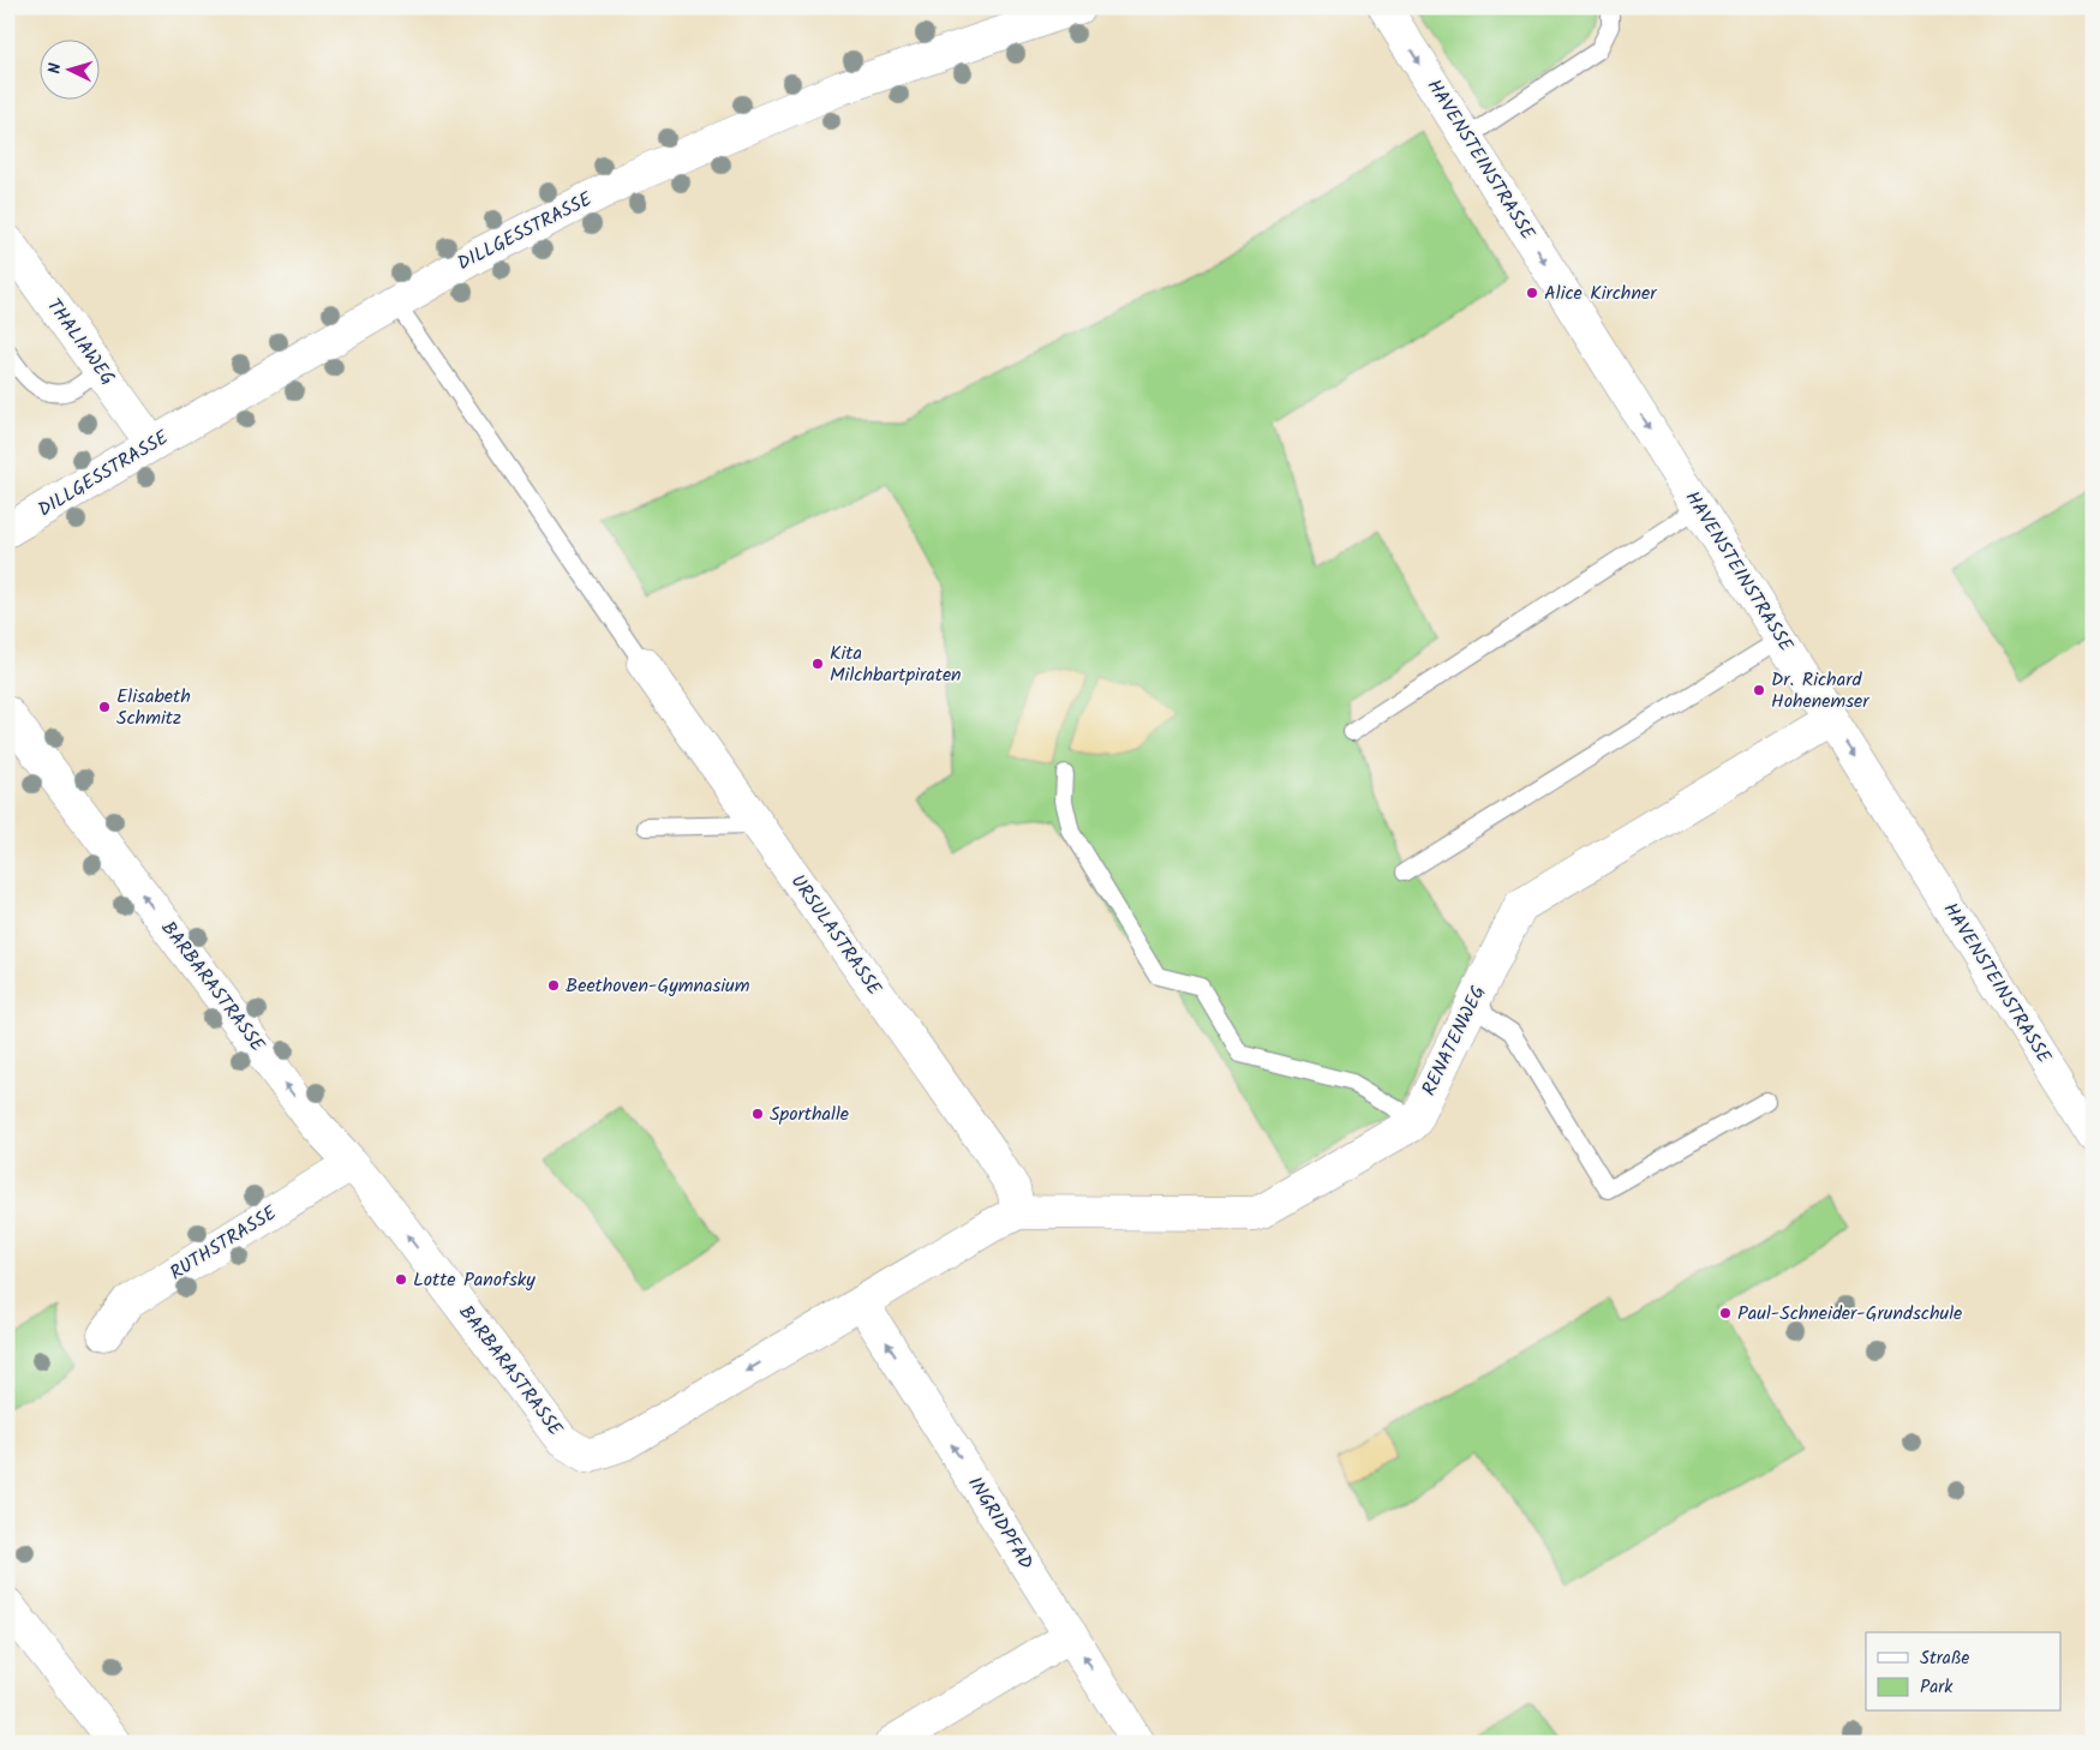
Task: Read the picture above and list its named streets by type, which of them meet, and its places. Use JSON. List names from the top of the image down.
{
  "streets": {
    "street": [
      "HAVENSTEINSTRASSE",
      "DILLGESSTRASSE",
      "THALIAWEG",
      "URSULASTRASSE",
      "BARBARASTRASSE",
      "RENATENWEG",
      "RUTHSTRASSE",
      "INGRIDPFAD"
    ]
  },
  "crossings": [
    ["HAVENSTEINSTRASSE", "RENATENWEG"],
    ["DILLGESSTRASSE", "THALIAWEG"],
    ["URSULASTRASSE", "BARBARASTRASSE"],
    ["URSULASTRASSE", "RENATENWEG"],
    ["BARBARASTRASSE", "RENATENWEG"],
    ["BARBARASTRASSE", "RUTHSTRASSE"],
    ["BARBARASTRASSE", "INGRIDPFAD"]
  ],
  "one_way": ["HAVENSTEINSTRASSE", "BARBARASTRASSE", "INGRIDPFAD"],
  "places": [
    "Alice Kirchner",
    "Kita Milchbartpiraten",
    "Dr. Richard Hohenemser",
    "Elisabeth Schmitz",
    "Beethoven-Gymnasium",
    "Sporthalle",
    "Lotte Panofsky",
    "Paul-Schneider-Grundschule"
  ],
  "legend": ["Straße", "Park"],
  "north": "left"
}
